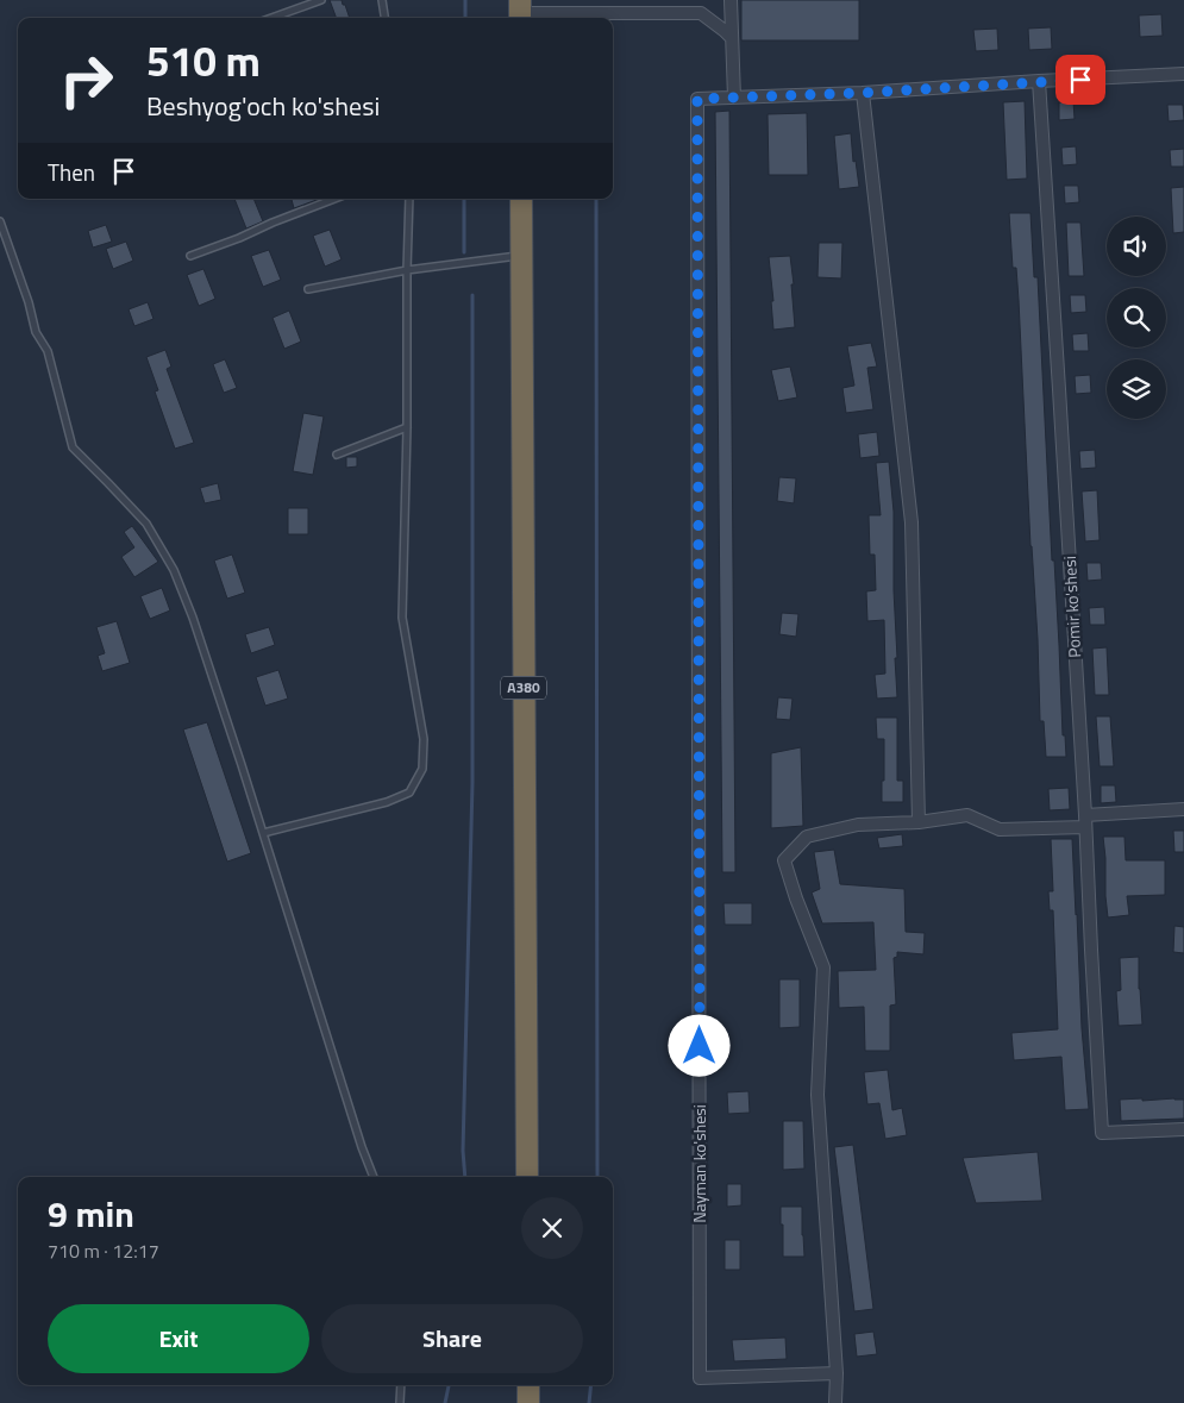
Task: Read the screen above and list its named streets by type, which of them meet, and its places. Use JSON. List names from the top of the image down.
{
  "streets": {
    "highway": ["A380"],
    "street": ["Pomir ko'shesi", "Nayman ko'shesi"]
  },
  "page": {
    "turn": ["510 m", "Beshyog'och ko'shesi"],
    "then": "Then",
    "heading": ["9 min", "710 m · 12:17"],
    "buttons": ["Exit", "Share"]
  }
}
